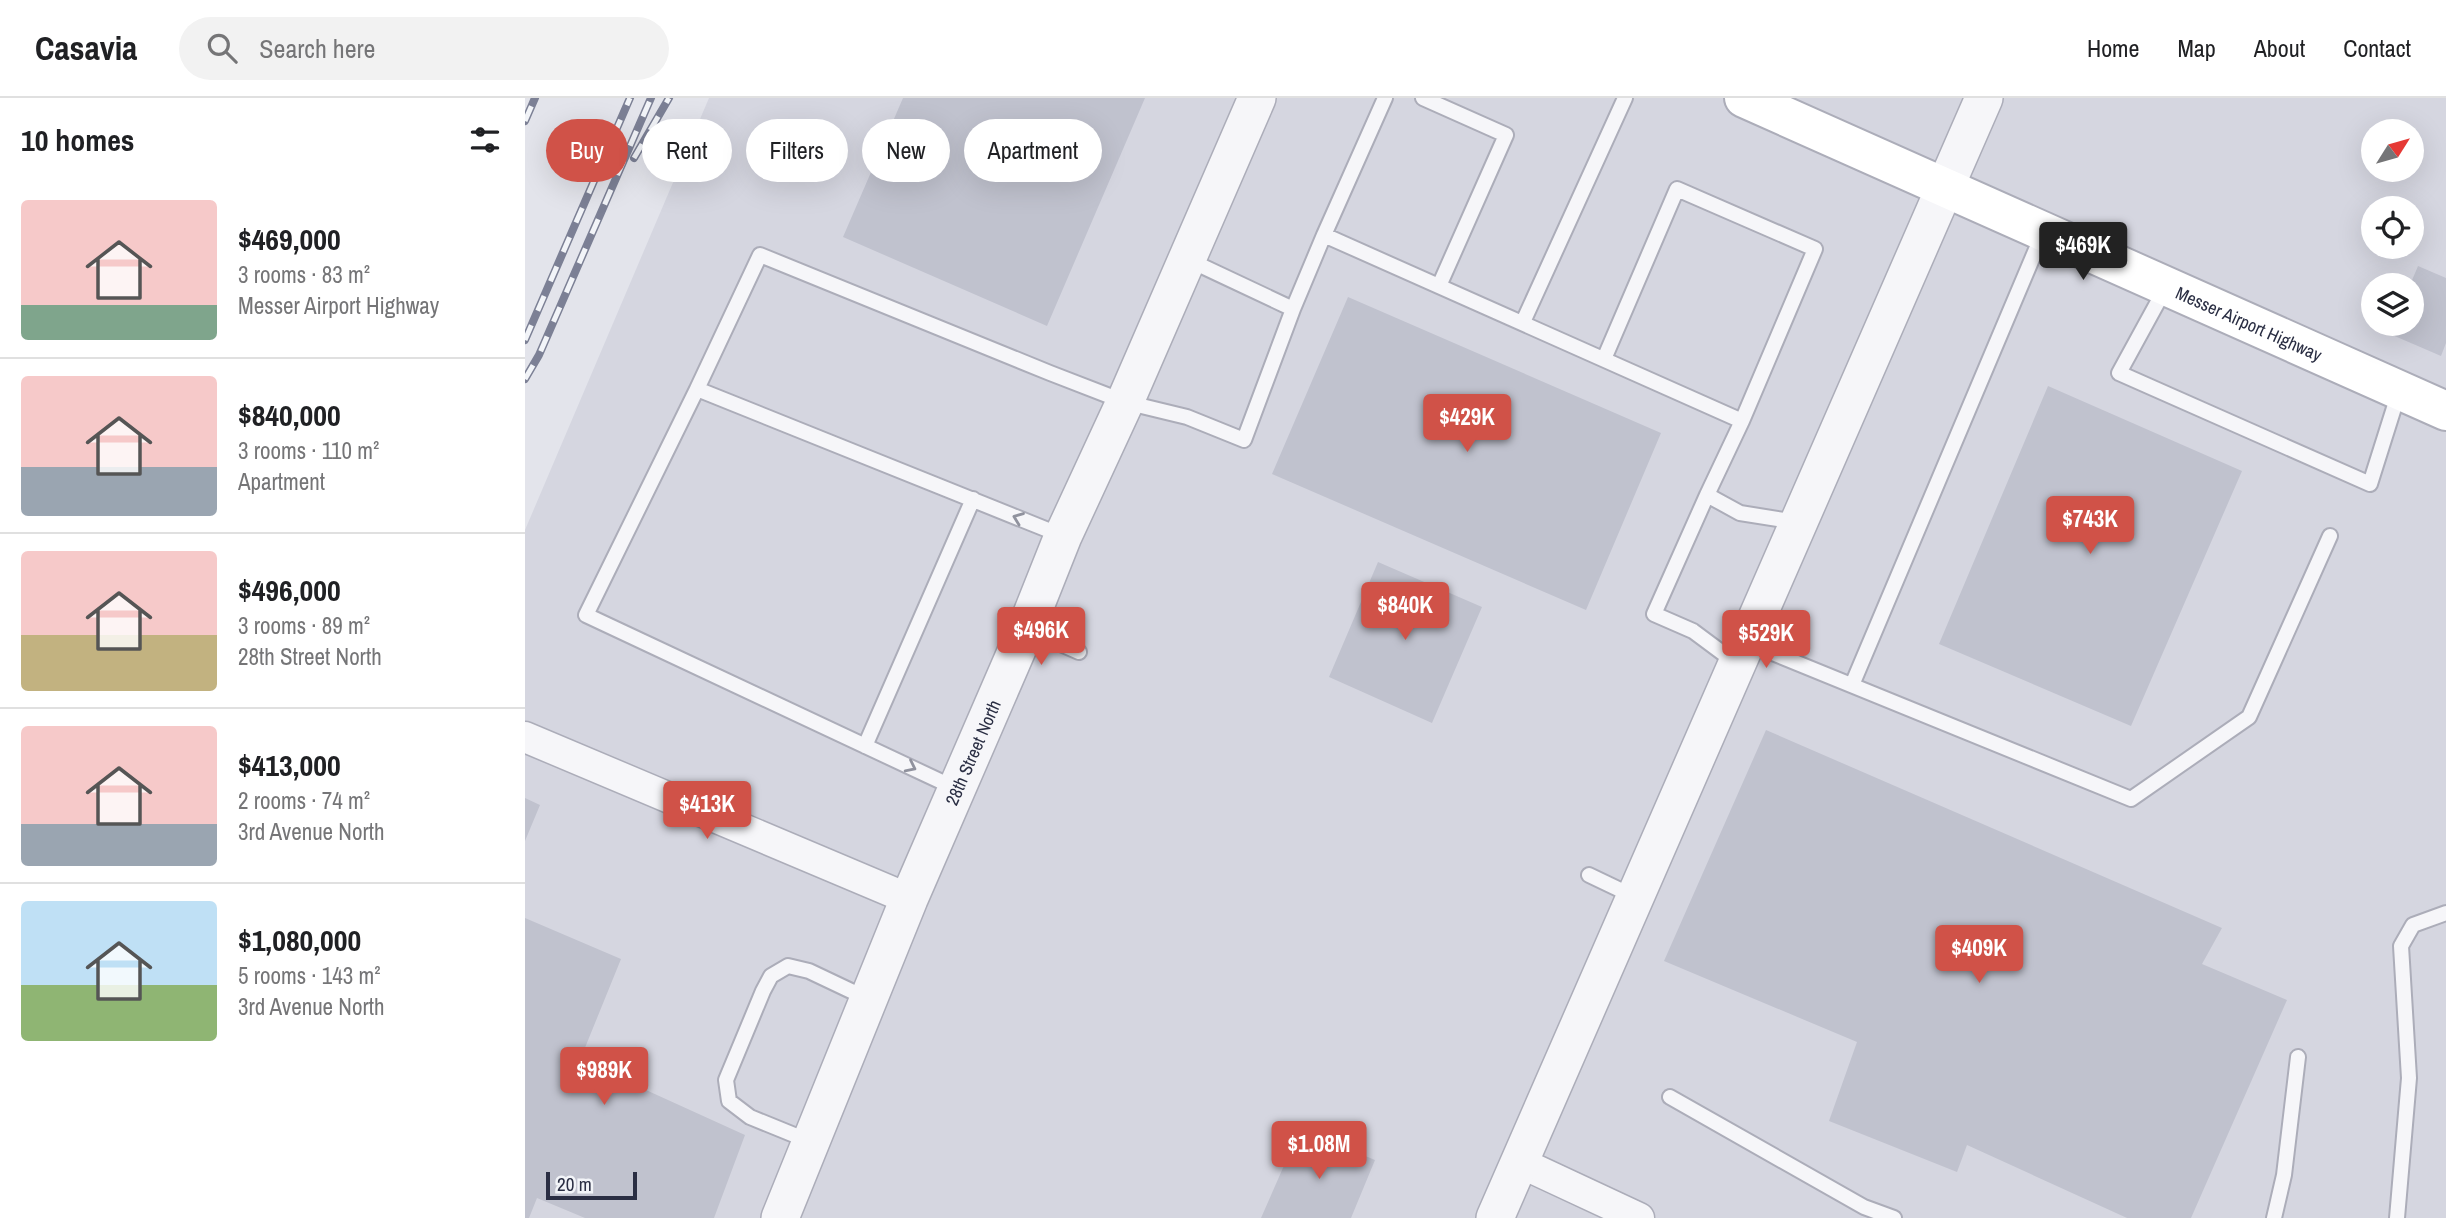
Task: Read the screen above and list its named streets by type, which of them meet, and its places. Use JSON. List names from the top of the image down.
{
  "streets": {
    "main road": ["Messer Airport Highway"],
    "street": ["28th Street North"]
  },
  "scale_bar": "20 m",
  "north": "top right",
  "page": {
    "header": "Casavia",
    "search": "Search here",
    "nav": [
      "Home",
      "Map",
      "About",
      "Contact"
    ],
    "heading": "10 homes",
    "chip": [
      "Buy",
      "Rent",
      "Filters",
      "New",
      "Apartment"
    ],
    "list": [
      {
        "name": "$469,000",
        "note": "3 rooms · 83 m² · Messer Airport Highway"
      },
      {
        "name": "$840,000",
        "note": "3 rooms · 110 m² · Apartment"
      },
      {
        "name": "$496,000",
        "note": "3 rooms · 89 m² · 28th Street North"
      },
      {
        "name": "$413,000",
        "note": "2 rooms · 74 m² · 3rd Avenue North"
      },
      {
        "name": "$1,080,000",
        "note": "5 rooms · 143 m² · 3rd Avenue North"
      }
    ],
    "price": [
      "$469K",
      "$429K",
      "$743K",
      "$840K",
      "$496K",
      "$529K",
      "$413K",
      "$409K",
      "$989K",
      "$1.08M"
    ],
    "scale": "20 m"
  }
}
